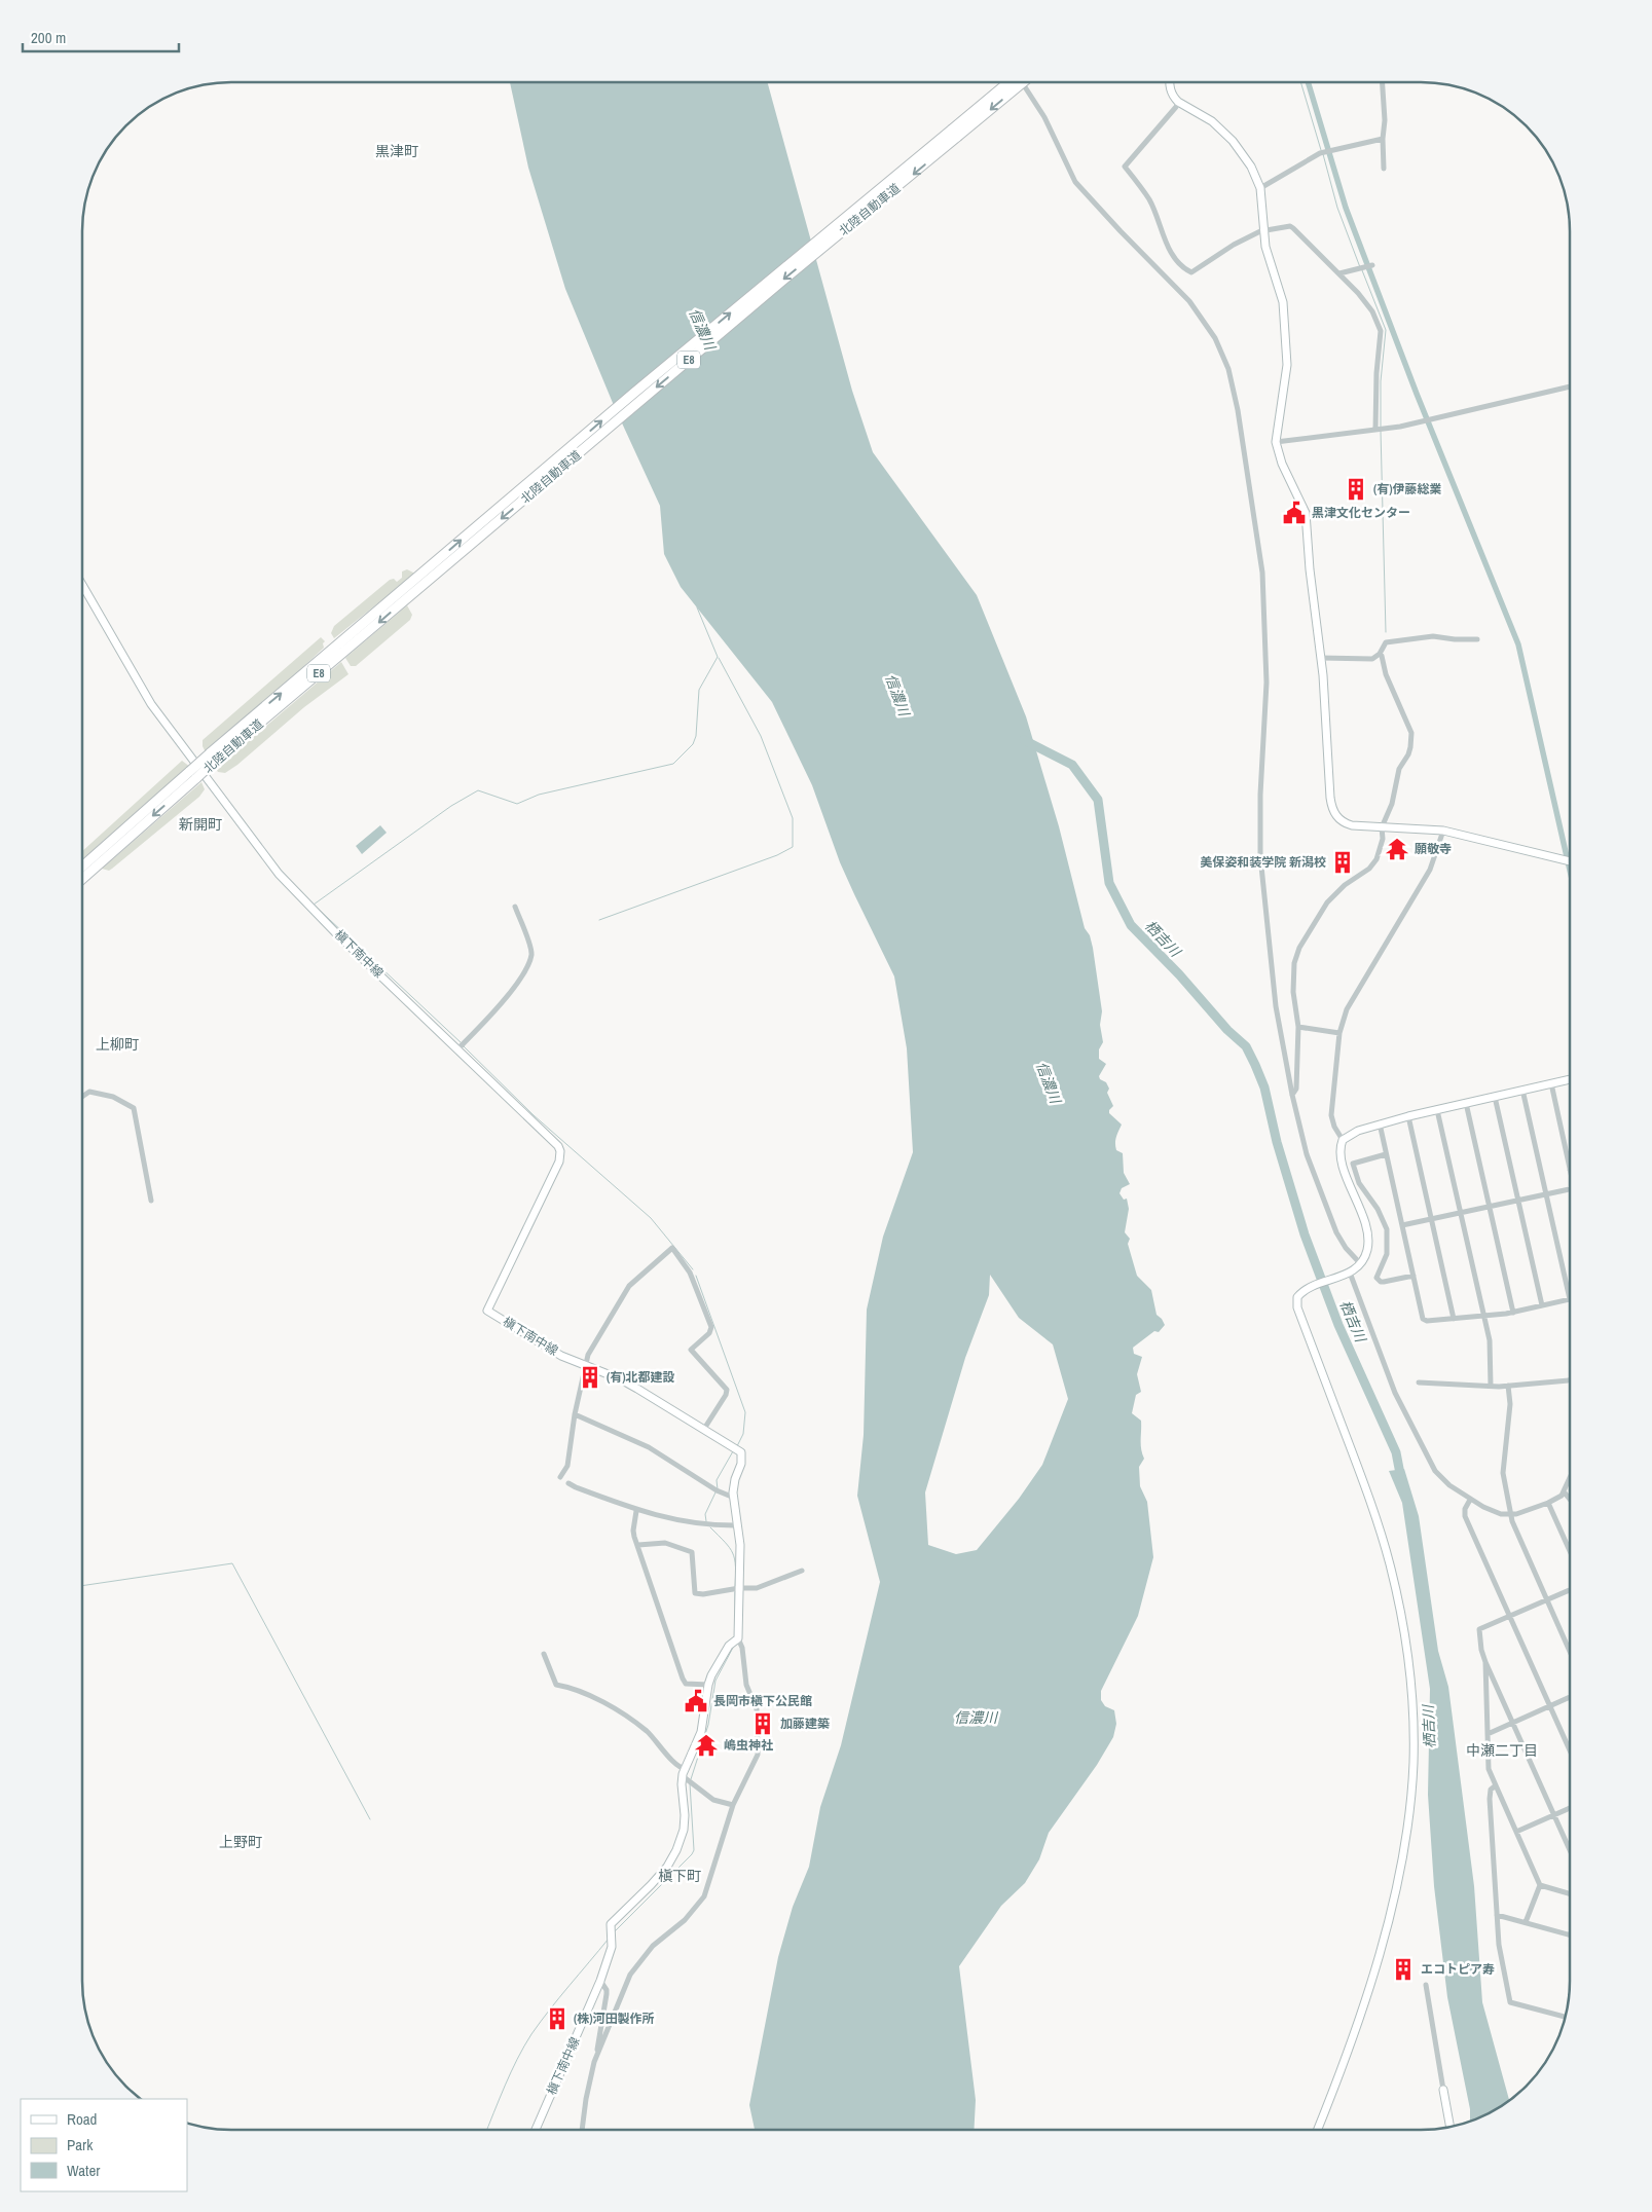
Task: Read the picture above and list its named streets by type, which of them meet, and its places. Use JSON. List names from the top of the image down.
{
  "streets": {
    "highway": ["北陸自動車道", "E8"],
    "street": ["槇下南中線"]
  },
  "districts": [
    "黒津町",
    "新開町",
    "上柳町",
    "中瀬二丁目",
    "上野町",
    "槇下町"
  ],
  "water": ["信濃川", "栖吉川"],
  "places": {
    "building": [
      "(有)伊藤総業",
      "美保姿和装学院 新潟校",
      "(有)北都建設",
      "加藤建築",
      "エコトピア寿",
      "(株)河田製作所"
    ],
    "public building": ["黒津文化センター", "長岡市槇下公民館"],
    "temple": ["願敬寺", "嶋虫神社"]
  },
  "legend": ["Road", "Park", "Water"],
  "scale_bar": "200 m"
}
